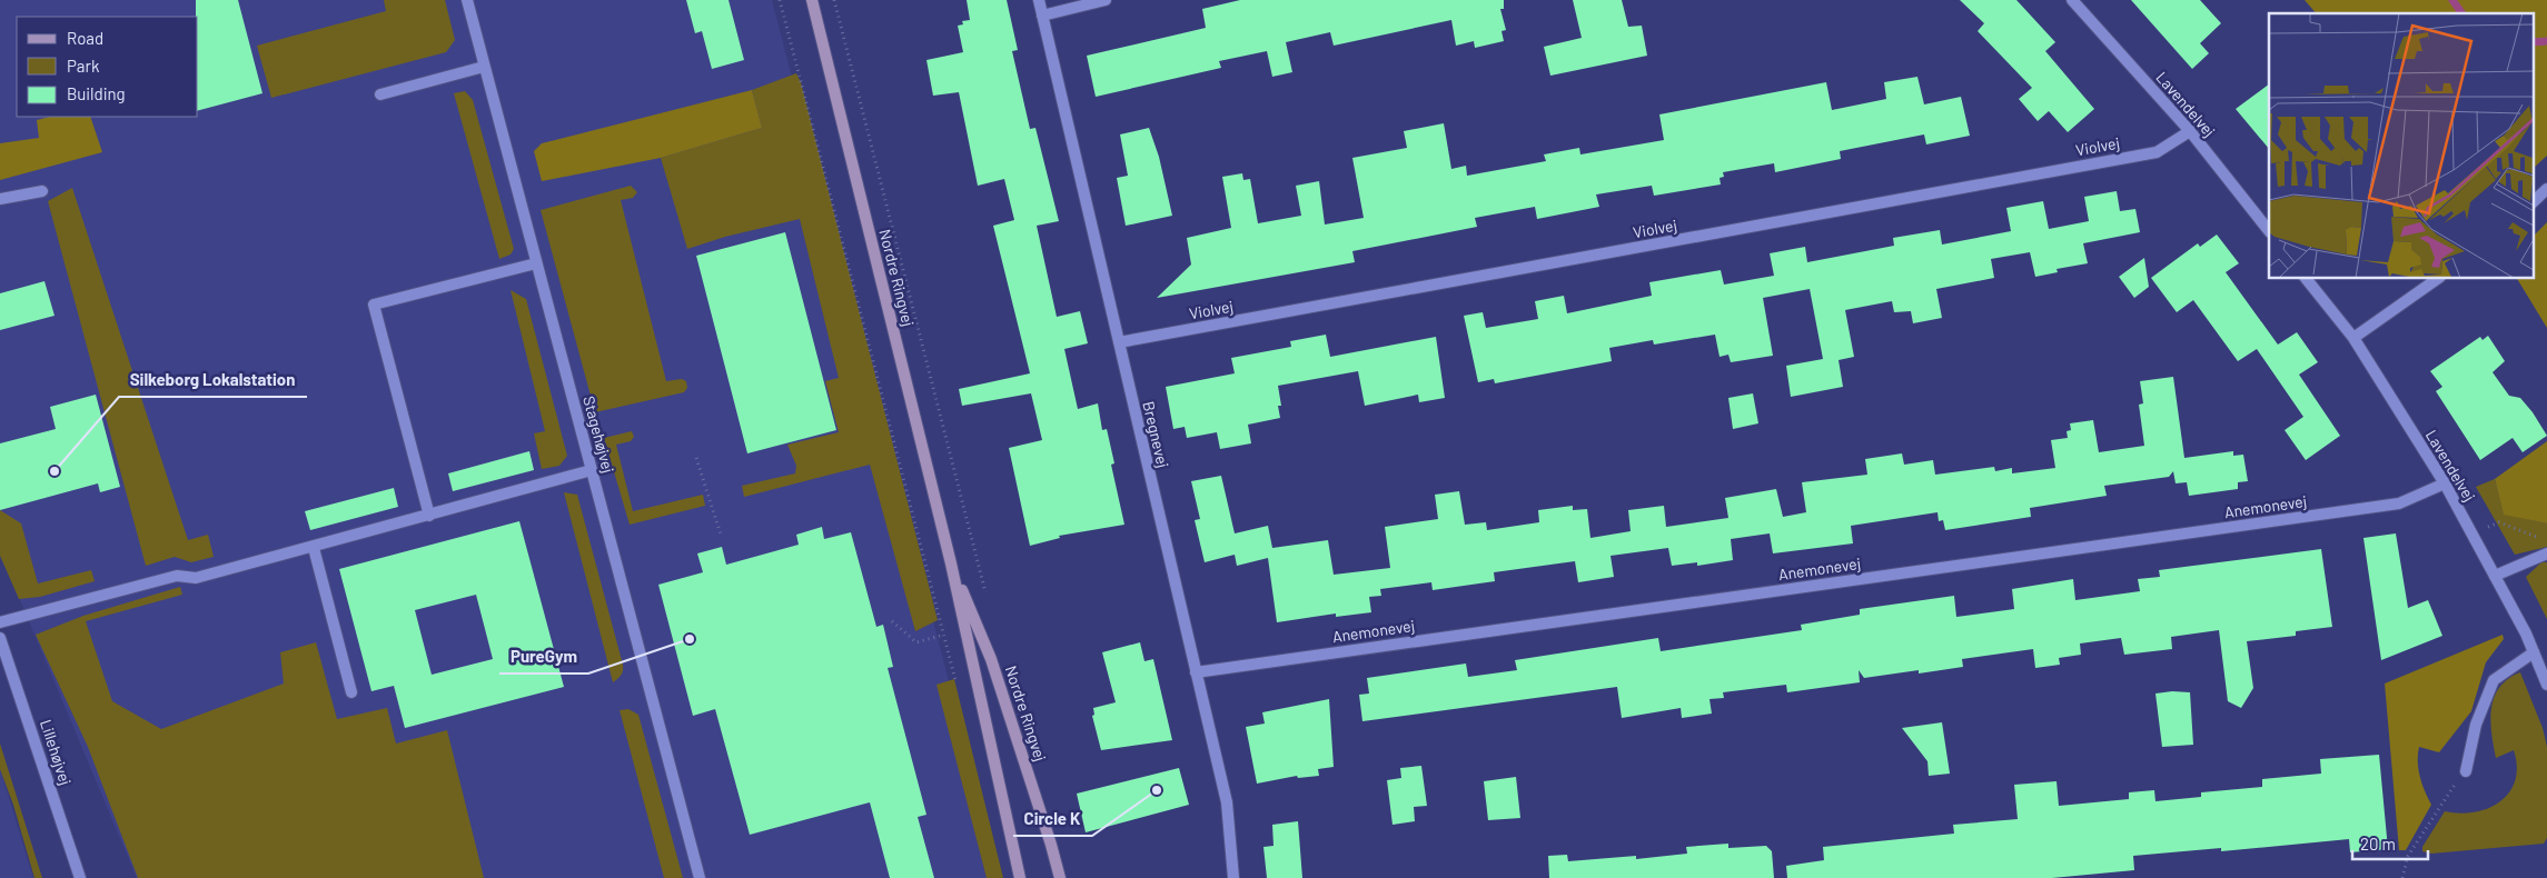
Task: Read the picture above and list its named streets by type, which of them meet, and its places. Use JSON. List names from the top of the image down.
{
  "streets": {
    "main road": ["Nordre Ringvej"],
    "street": [
      "Lavendelvej",
      "Violvej",
      "Stagehøjvej",
      "Bregnevej",
      "Anemonevej",
      "Lillehøjvej"
    ]
  },
  "crossings": [
    ["Lavendelvej", "Violvej"],
    ["Lavendelvej", "Anemonevej"],
    ["Violvej", "Bregnevej"],
    ["Bregnevej", "Anemonevej"]
  ],
  "places": ["Silkeborg Lokalstation", "PureGym", "Circle K"],
  "legend": ["Road", "Park", "Building"],
  "scale_bar": "20 m"
}
